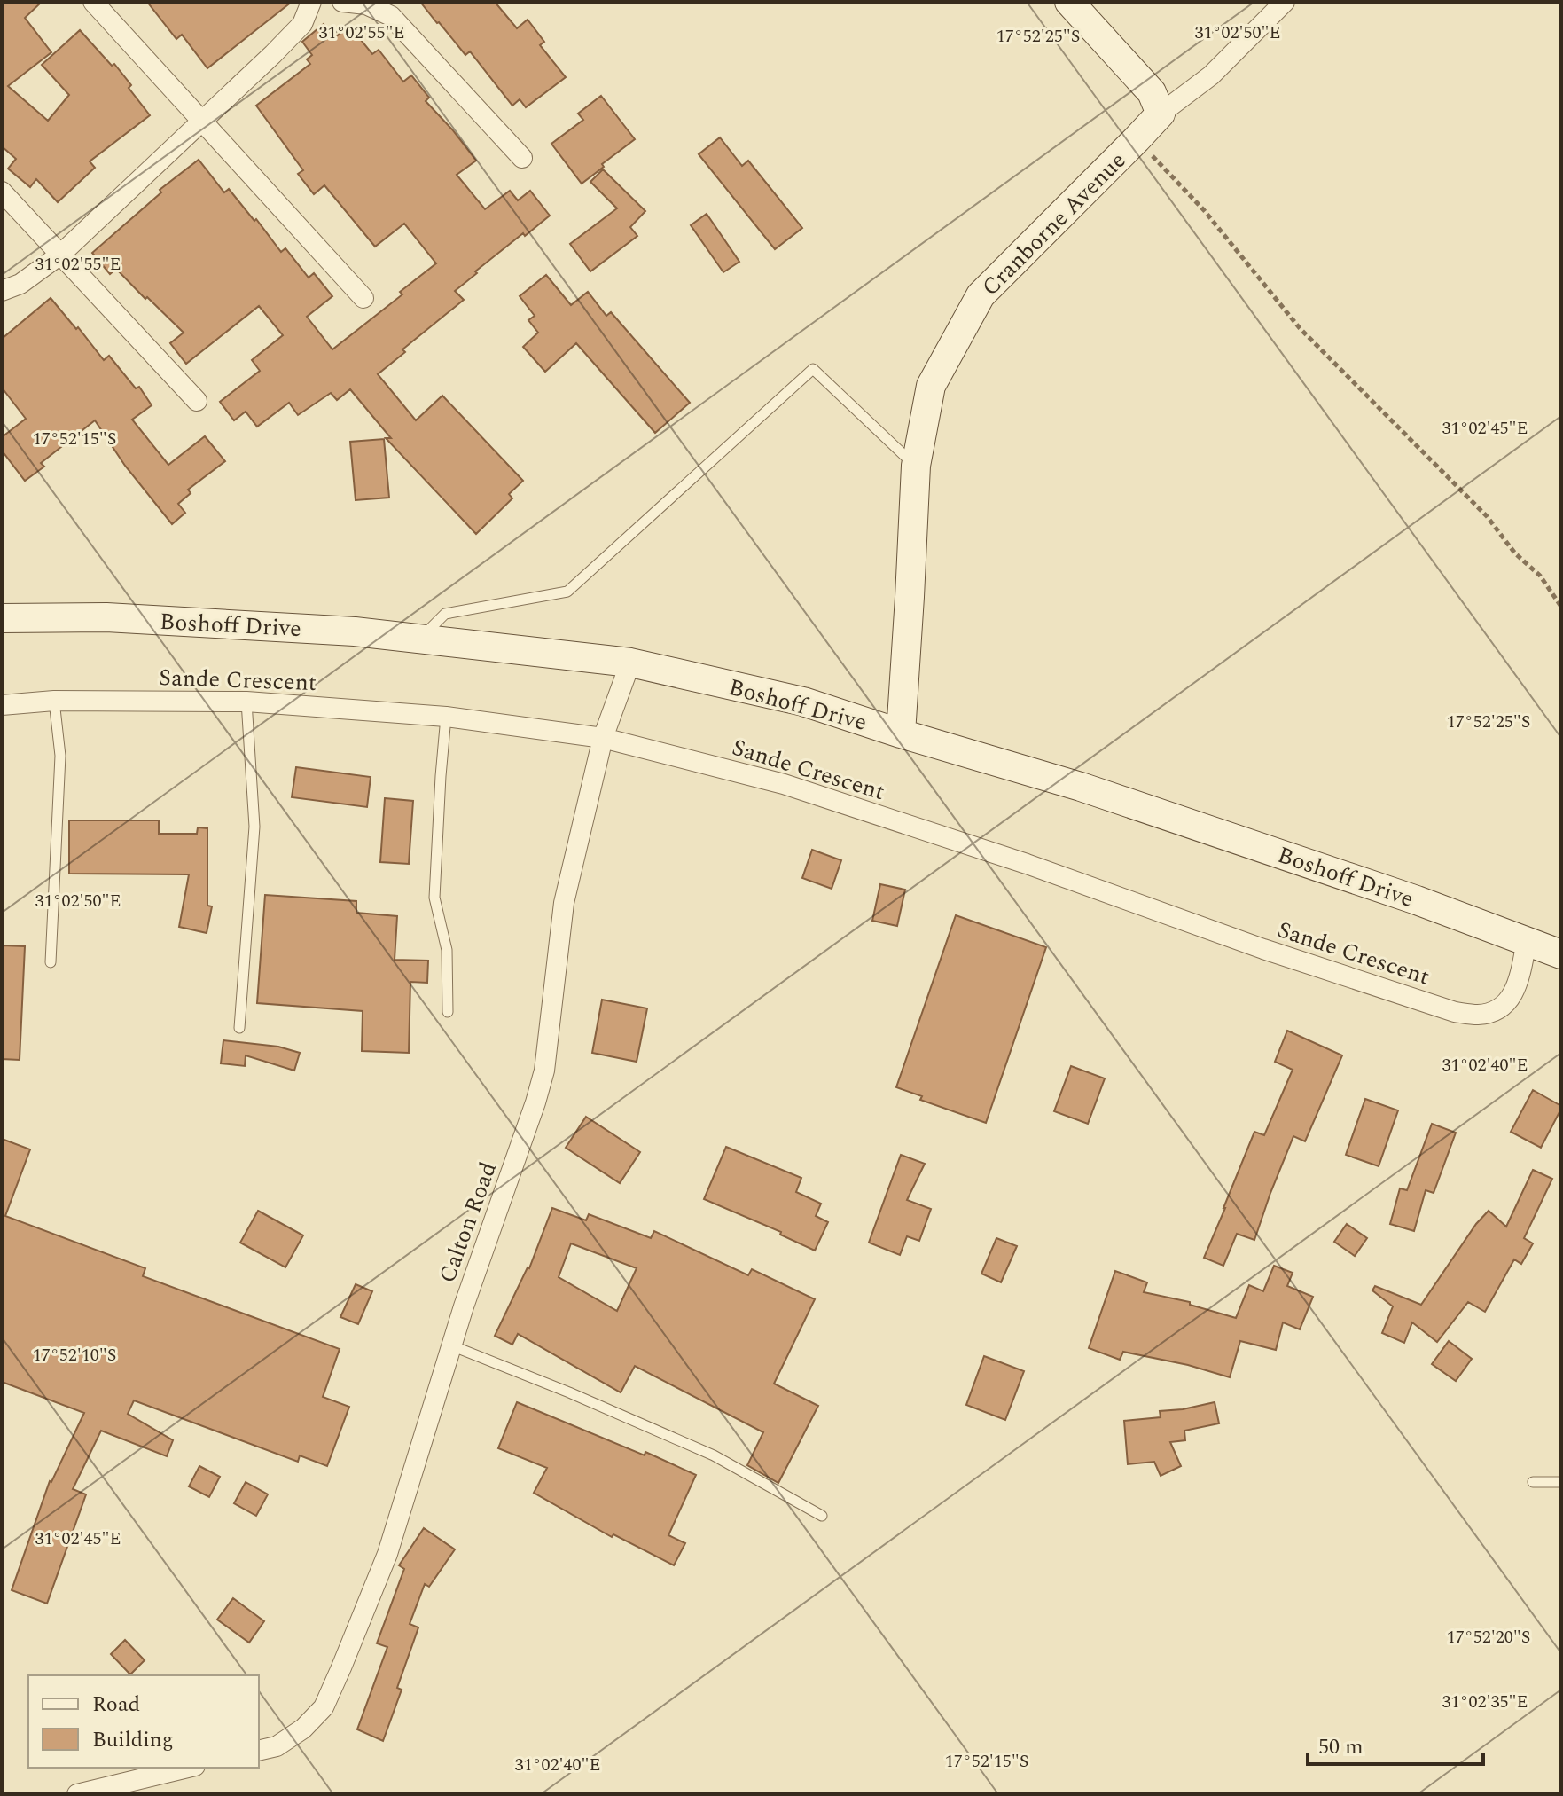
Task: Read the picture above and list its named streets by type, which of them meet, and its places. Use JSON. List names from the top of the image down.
{
  "streets": {
    "main road": ["Cranborne Avenue", "Boshoff Drive"],
    "street": ["Sande Crescent", "Calton Road"]
  },
  "crossings": [
    ["Cranborne Avenue", "Boshoff Drive"],
    ["Boshoff Drive", "Sande Crescent"],
    ["Boshoff Drive", "Calton Road"],
    ["Sande Crescent", "Calton Road"]
  ],
  "legend": ["Road", "Building"],
  "scale_bar": "50 m",
  "coordinates": [
    "31°02'55\"E",
    "31°02'50\"E",
    "17°52'25\"S",
    "31°02'45\"E",
    "17°52'15\"S",
    "31°02'40\"E",
    "17°52'10\"S",
    "17°52'20\"S",
    "31°02'35\"E"
  ]
}
